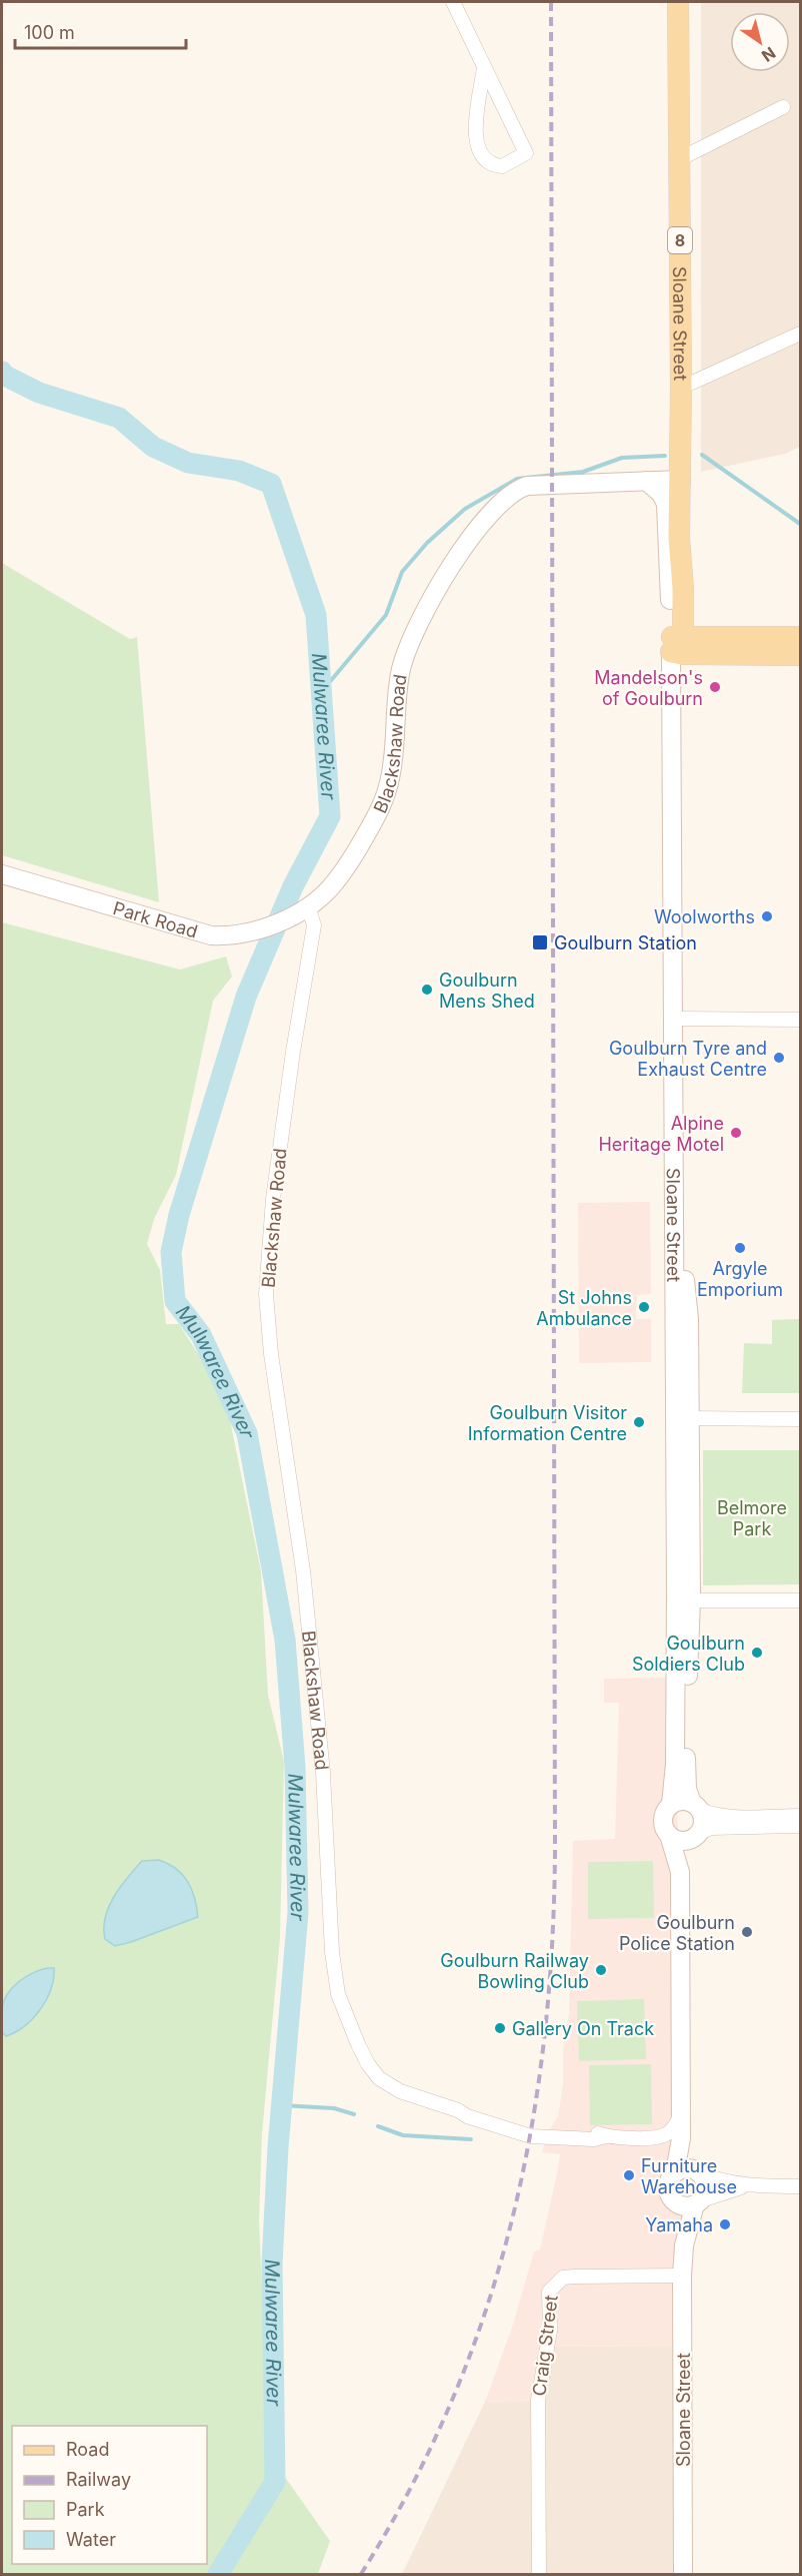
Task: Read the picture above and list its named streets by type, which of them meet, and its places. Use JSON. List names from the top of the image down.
{
  "streets": {
    "main road": ["8", "Sloane Street"],
    "street": ["Blackshaw Road", "Park Road", "Craig Street"]
  },
  "crossings": [
    ["Sloane Street", "Blackshaw Road"],
    ["Sloane Street", "Craig Street"],
    ["Blackshaw Road", "Park Road"]
  ],
  "water": ["Mulwaree River"],
  "parks": ["Belmore Park"],
  "places": {
    "other": [
      "Mandelson's of Goulburn",
      "Woolworths",
      "Goulburn Mens Shed",
      "Goulburn Tyre and Exhaust Centre",
      "Alpine Heritage Motel",
      "Argyle Emporium",
      "St Johns Ambulance",
      "Goulburn Visitor Information Centre",
      "Goulburn Soldiers Club",
      "Goulburn Police Station",
      "Goulburn Railway Bowling Club",
      "Gallery On Track",
      "Furniture Warehouse",
      "Yamaha"
    ],
    "transit": ["Goulburn Station"]
  },
  "legend": [
    "Road",
    "Railway",
    "Park",
    "Water"
  ],
  "scale_bar": "100 m",
  "north": "bottom right"
}
